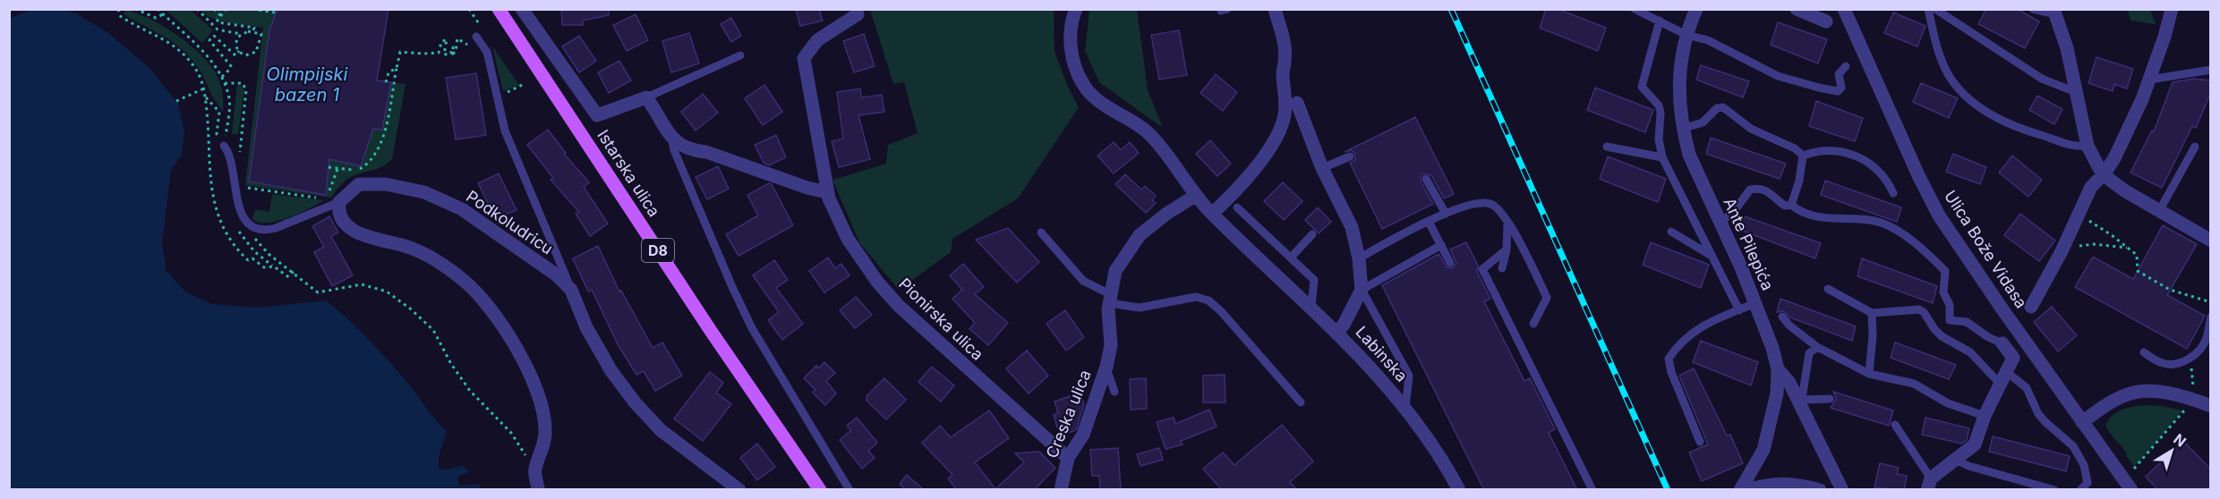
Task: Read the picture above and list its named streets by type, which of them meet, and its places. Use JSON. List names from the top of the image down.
{
  "streets": {
    "main road": ["Istarska ulica", "D8"],
    "street": [
      "Podkoludricu",
      "Ante Pilepića",
      "Ulica Bože Vidasa",
      "Pionirska ulica",
      "Labinska",
      "Creska ulica"
    ]
  },
  "crossings": [
    ["Pionirska ulica", "Creska ulica"],
    ["Labinska", "Creska ulica"]
  ],
  "water": ["Olimpijski bazen 1"],
  "north": "top right"
}
